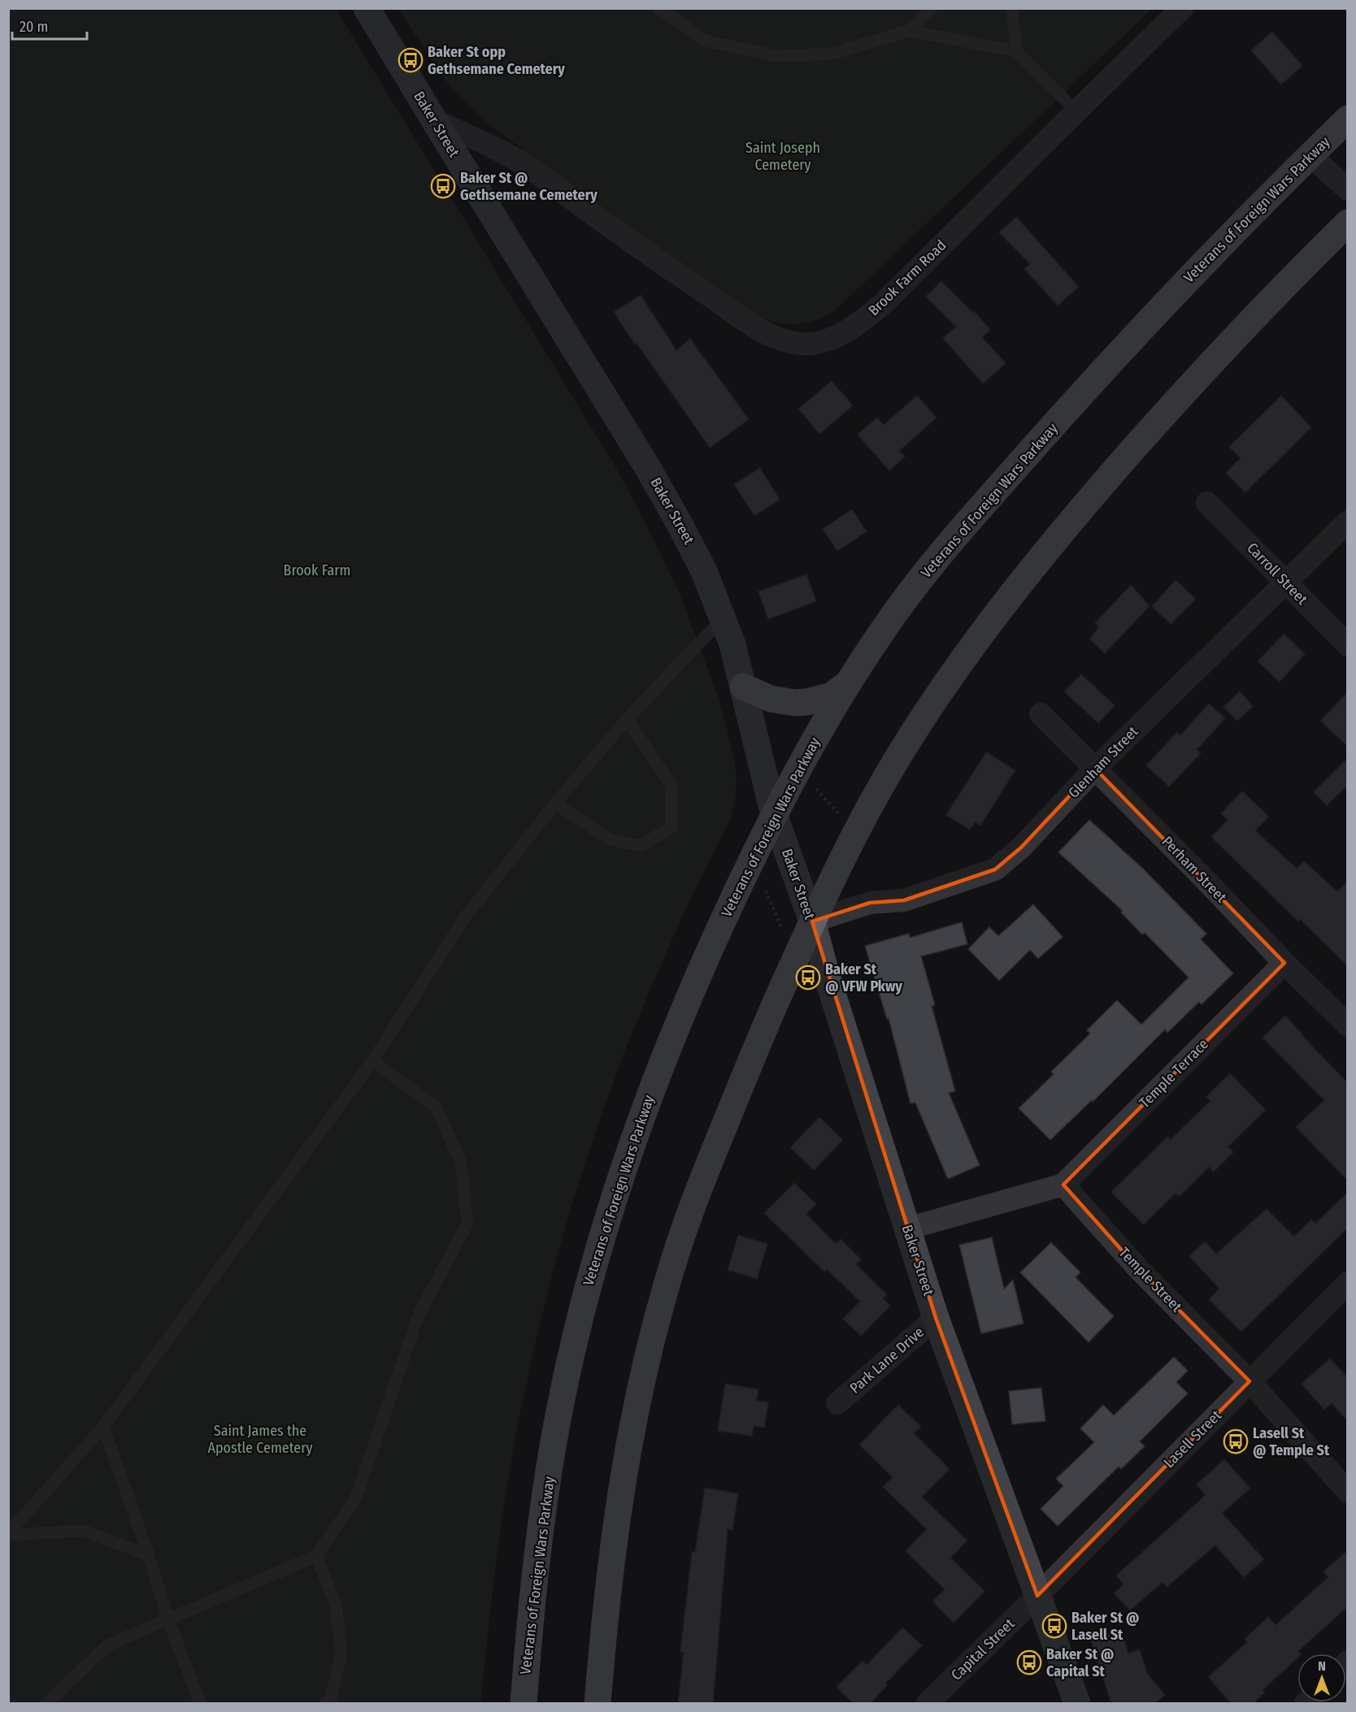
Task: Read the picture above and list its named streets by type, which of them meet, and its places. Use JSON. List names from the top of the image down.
{
  "streets": {
    "highway": ["Veterans of Foreign Wars Parkway"],
    "street": [
      "Baker Street",
      "Brook Farm Road",
      "Carroll Street",
      "Glenham Street",
      "Perham Street",
      "Temple Terrace",
      "Temple Street",
      "Park Lane Drive",
      "Lasell Street",
      "Capital Street"
    ]
  },
  "crossings": [
    ["Baker Street", "Veterans of Foreign Wars Parkway"],
    ["Baker Street", "Brook Farm Road"],
    ["Baker Street", "Glenham Street"],
    ["Baker Street", "Park Lane Drive"],
    ["Baker Street", "Lasell Street"],
    ["Baker Street", "Capital Street"],
    ["Carroll Street", "Glenham Street"],
    ["Glenham Street", "Perham Street"],
    ["Perham Street", "Temple Terrace"],
    ["Temple Terrace", "Temple Street"],
    ["Temple Street", "Lasell Street"],
    ["Lasell Street", "Capital Street"]
  ],
  "parks": ["Saint Joseph Cemetery", "Brook Farm", "Saint James the Apostle Cemetery"],
  "places": {
    "bus stop": [
      "Baker St opp Gethsemane Cemetery",
      "Baker St @ Gethsemane Cemetery",
      "Baker St @ VFW Pkwy",
      "Lasell St @ Temple St",
      "Baker St @ Lasell St",
      "Baker St @ Capital St"
    ]
  },
  "scale_bar": "20 m",
  "north": "top"
}
